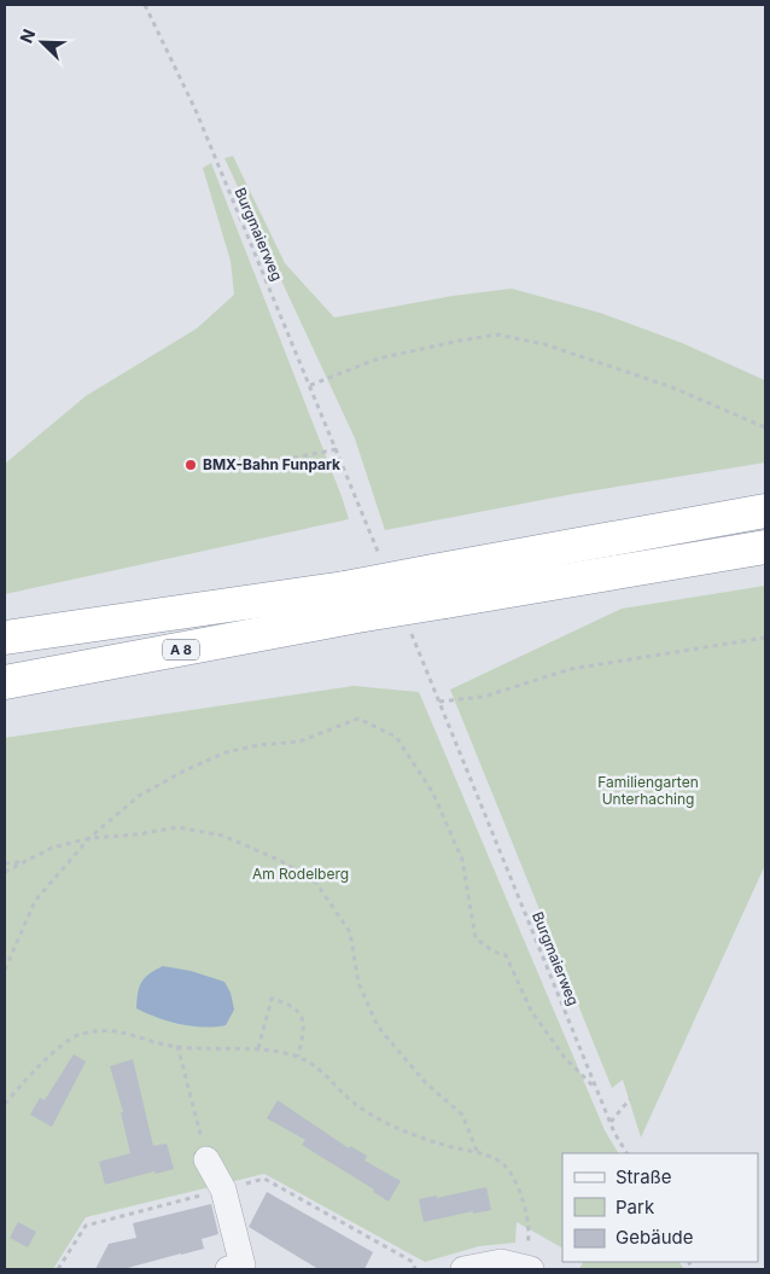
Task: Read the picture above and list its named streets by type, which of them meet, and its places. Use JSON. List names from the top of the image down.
{
  "streets": {
    "highway": ["A 8"],
    "path": ["Burgmaierweg"]
  },
  "parks": ["Familiengarten Unterhaching", "Am Rodelberg"],
  "places": ["BMX-Bahn Funpark"],
  "legend": ["Straße", "Park", "Gebäude"],
  "north": "top left"
}
